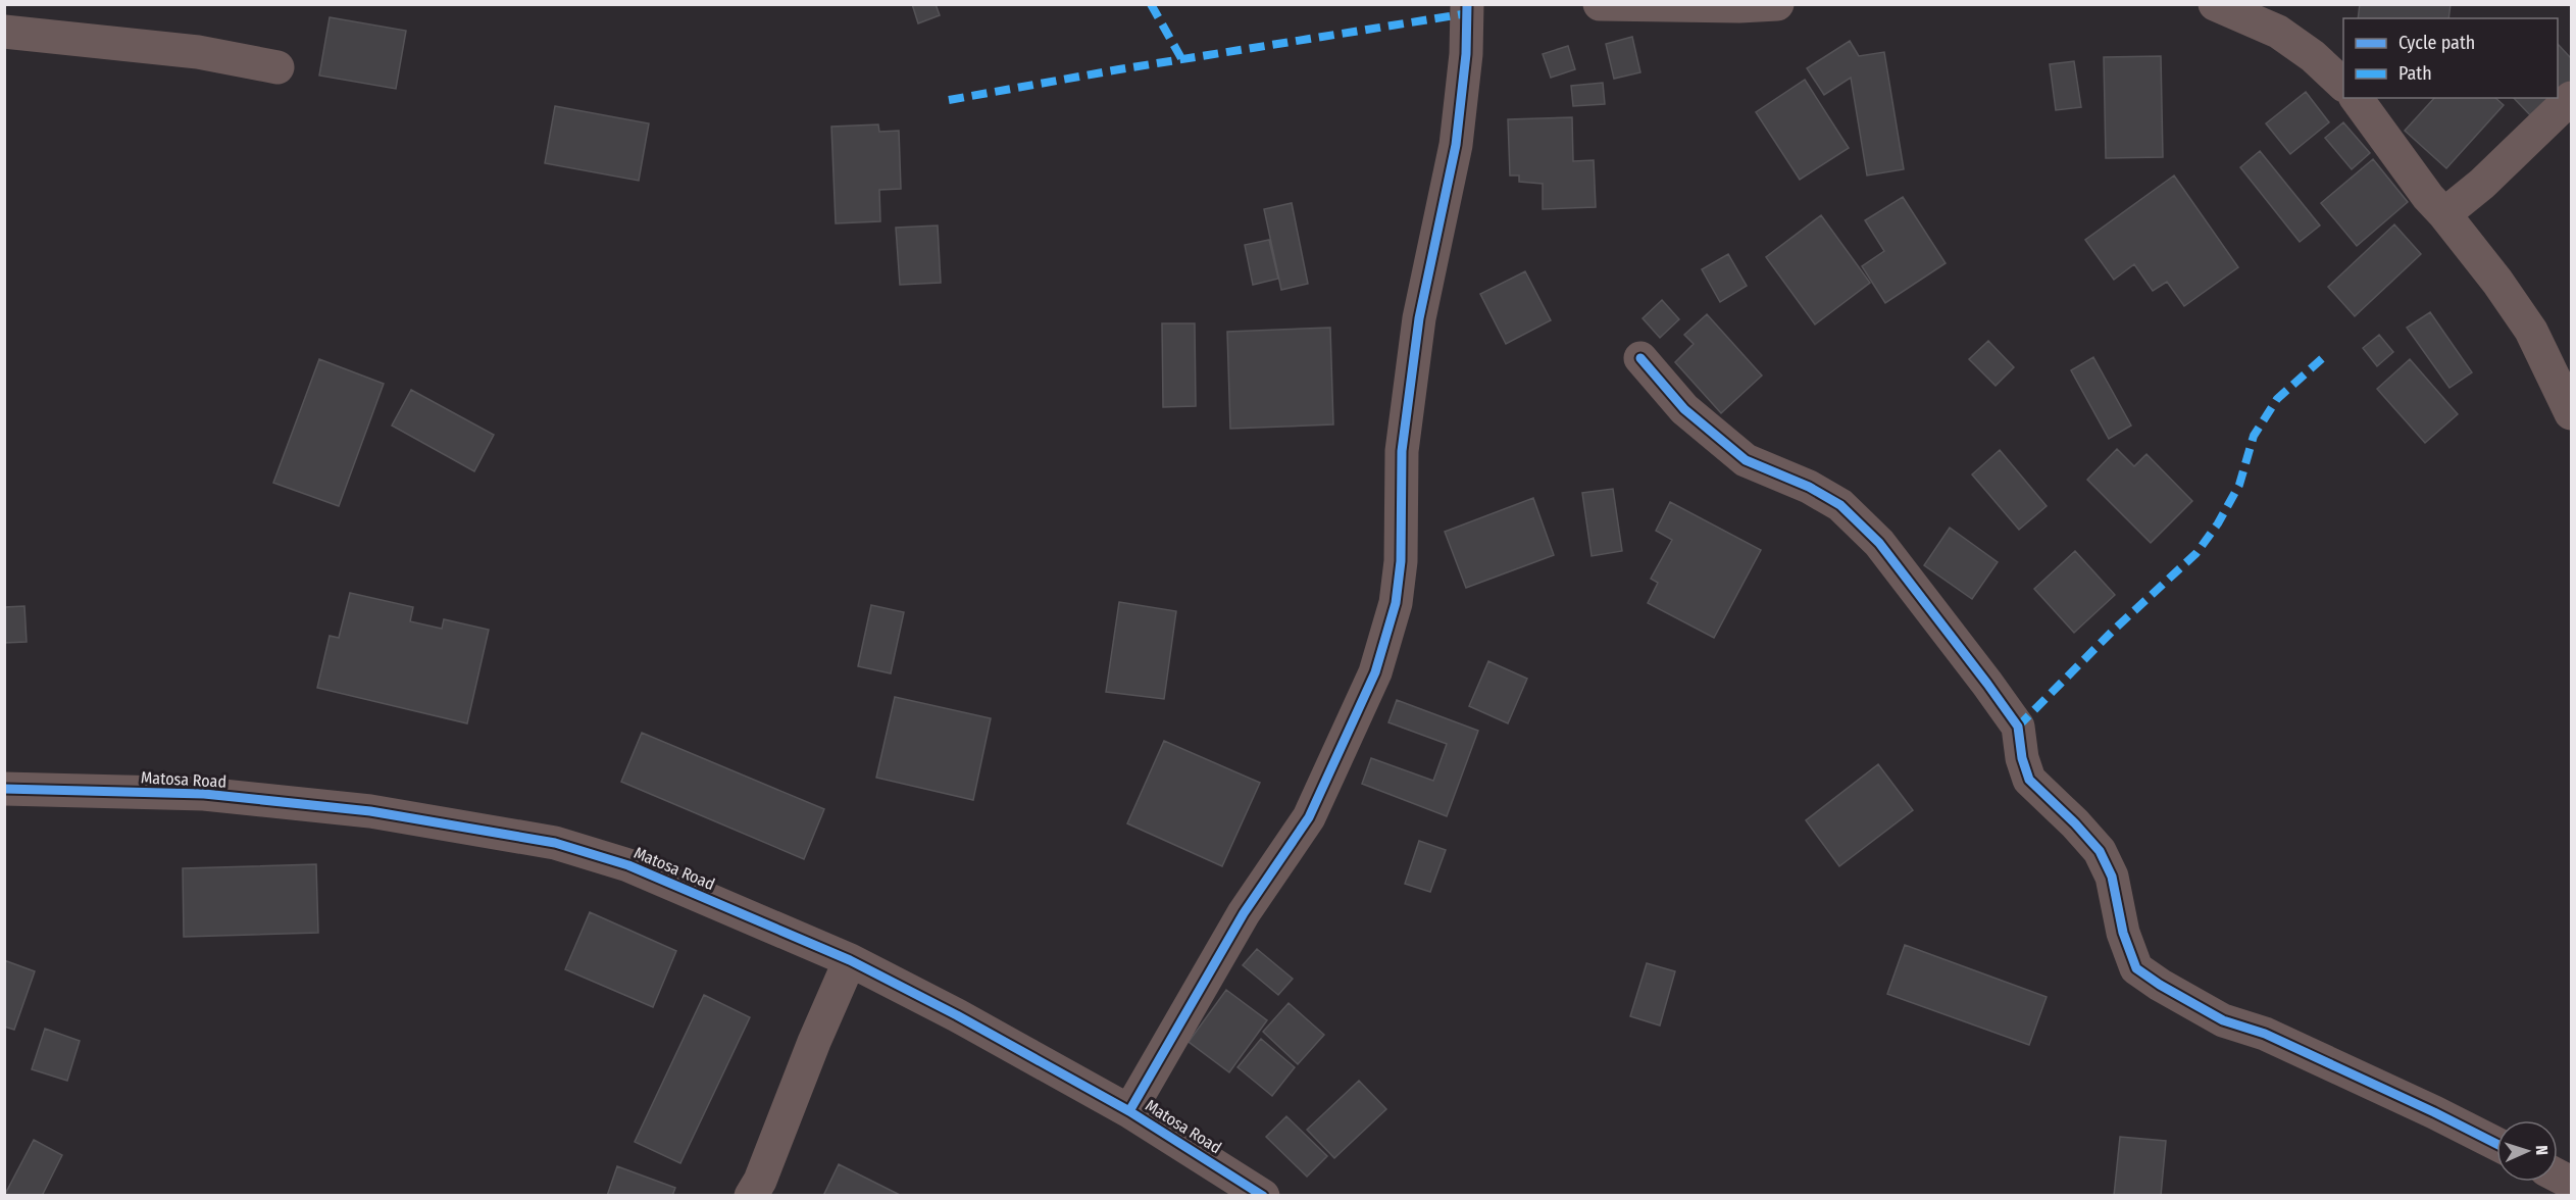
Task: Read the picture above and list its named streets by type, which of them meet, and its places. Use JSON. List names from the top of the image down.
{
  "streets": {
    "street": ["Matosa Road"]
  },
  "legend": ["Cycle path", "Path"],
  "north": "right"
}
